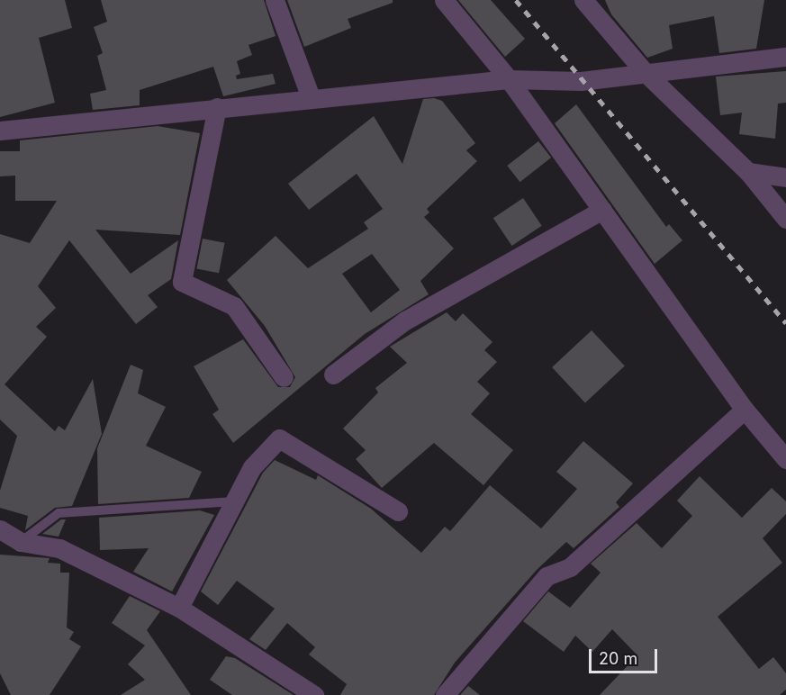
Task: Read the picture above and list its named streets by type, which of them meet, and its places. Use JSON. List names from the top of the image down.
{
  "scale_bar": "20 m"
}
